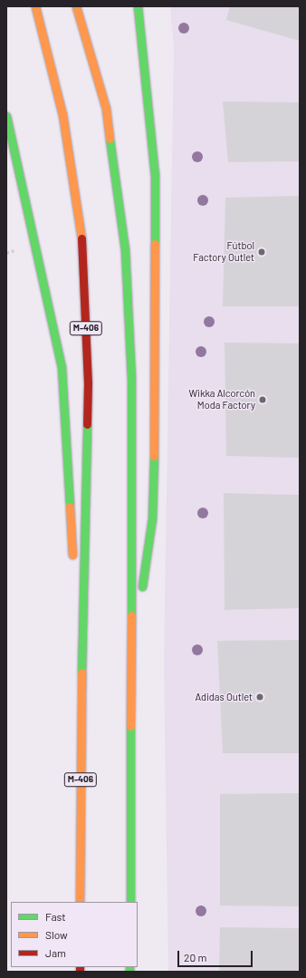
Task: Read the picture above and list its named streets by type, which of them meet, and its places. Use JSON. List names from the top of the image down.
{
  "streets": {
    "highway": ["M-406"]
  },
  "places": ["Fútbol Factory Outlet", "Wikka Alcorcón Moda Factory", "Adidas Outlet"],
  "legend": ["Fast", "Slow", "Jam"],
  "scale_bar": "20 m"
}
